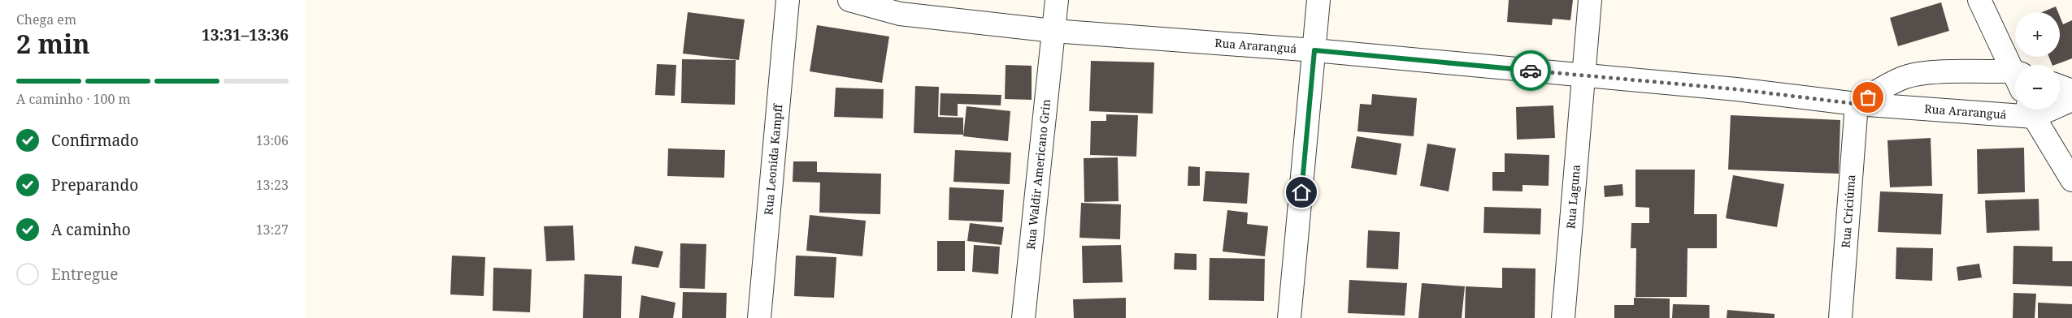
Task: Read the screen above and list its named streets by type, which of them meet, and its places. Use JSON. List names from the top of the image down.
{
  "streets": {
    "street": [
      "Rua Araranguá",
      "Rua Leonida Kampff",
      "Rua Waldir Americano Grin",
      "Rua Laguna",
      "Rua Criciúma"
    ]
  },
  "crossings": [
    ["Rua Araranguá", "Rua Waldir Americano Grin"],
    ["Rua Araranguá", "Rua Laguna"],
    ["Rua Araranguá", "Rua Criciúma"]
  ],
  "page": {
    "heading": ["2 min", "Chega em", "13:31–13:36"],
    "map_buttons": ["+", "−"],
    "bar": "A caminho · 100 m",
    "list": [
      ["Confirmado", "13:06"],
      ["Preparando", "13:23"],
      ["A caminho", "13:27"],
      "Entregue"
    ]
  }
}
